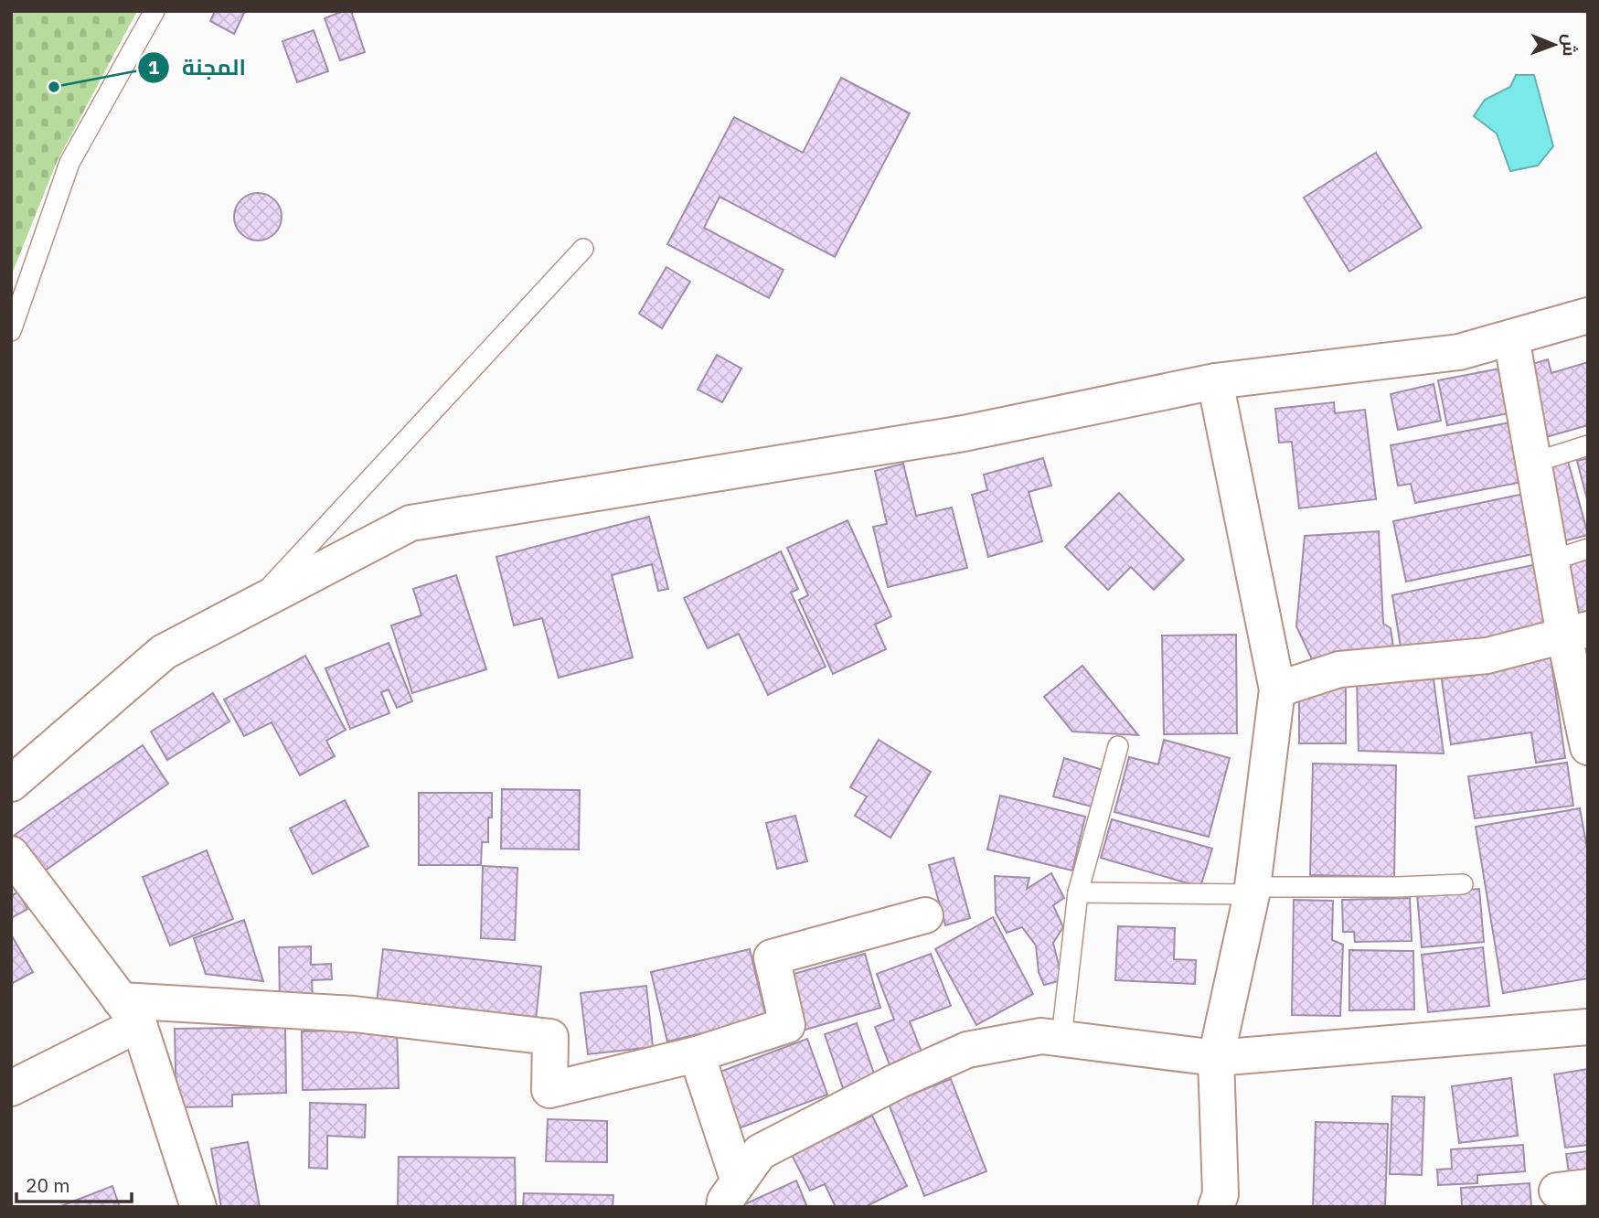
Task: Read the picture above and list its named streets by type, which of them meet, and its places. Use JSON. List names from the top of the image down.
{
  "places": ["المجنة"],
  "scale_bar": "20 m",
  "north": "right"
}
